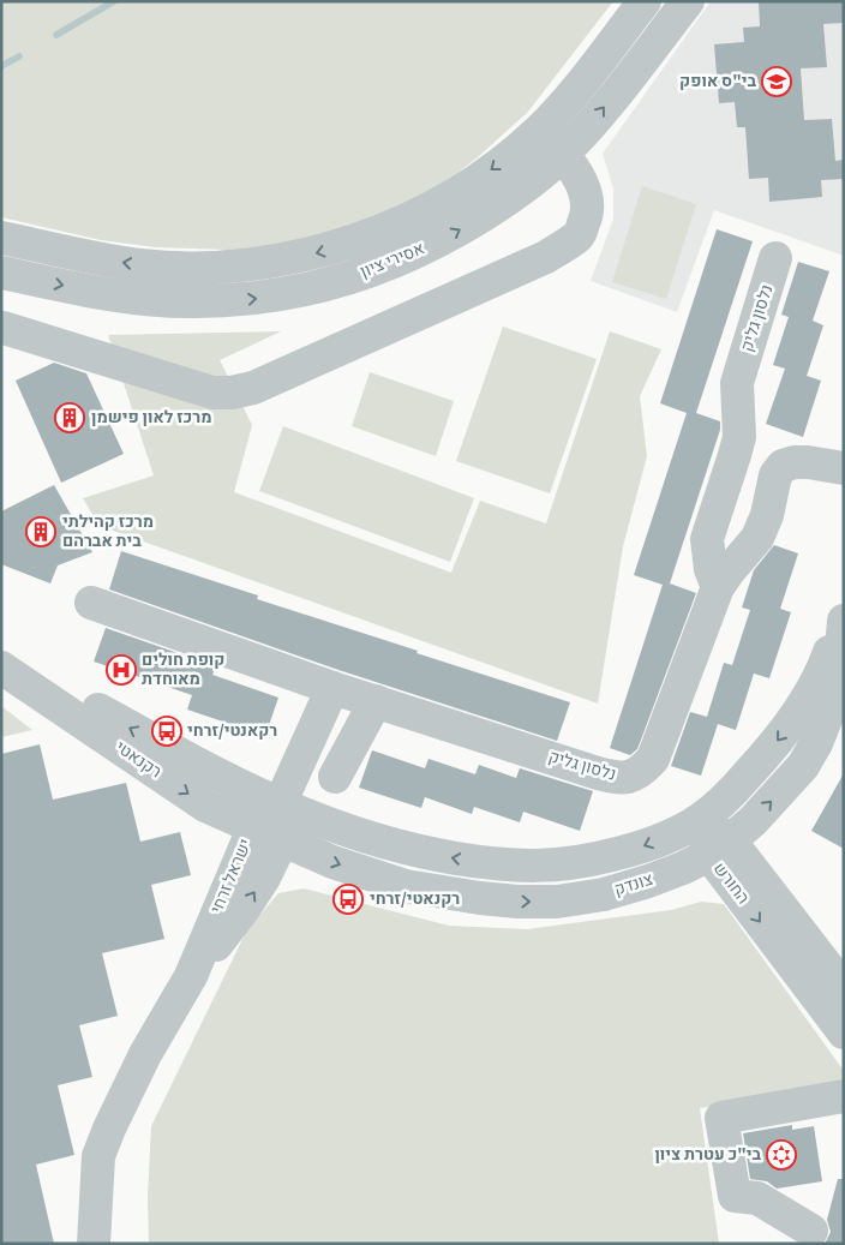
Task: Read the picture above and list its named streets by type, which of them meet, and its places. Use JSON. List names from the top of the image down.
{
  "streets": {
    "street": [
      "אסירי ציון",
      "נלסון גליק",
      "רקנאטי",
      "ישראל זרחי",
      "החורש",
      "צונדק"
    ]
  },
  "crossings": [
    ["רקנאטי", "ישראל זרחי"],
    ["רקנאטי", "צונדק"],
    ["ישראל זרחי", "צונדק"],
    ["החורש", "צונדק"]
  ],
  "places": {
    "school or university": ["בי\"ס אופק"],
    "building": ["מרכז לאון פישמן", "מרכז קהילתי בית אברהם"],
    "hospital": ["קופת חולים מאוחדת"],
    "bus stop": ["רקאנטי/זרחי", "רקנאטי/זרחי"],
    "synagogue": ["בי\"כ עטרת ציון"]
  }
}
